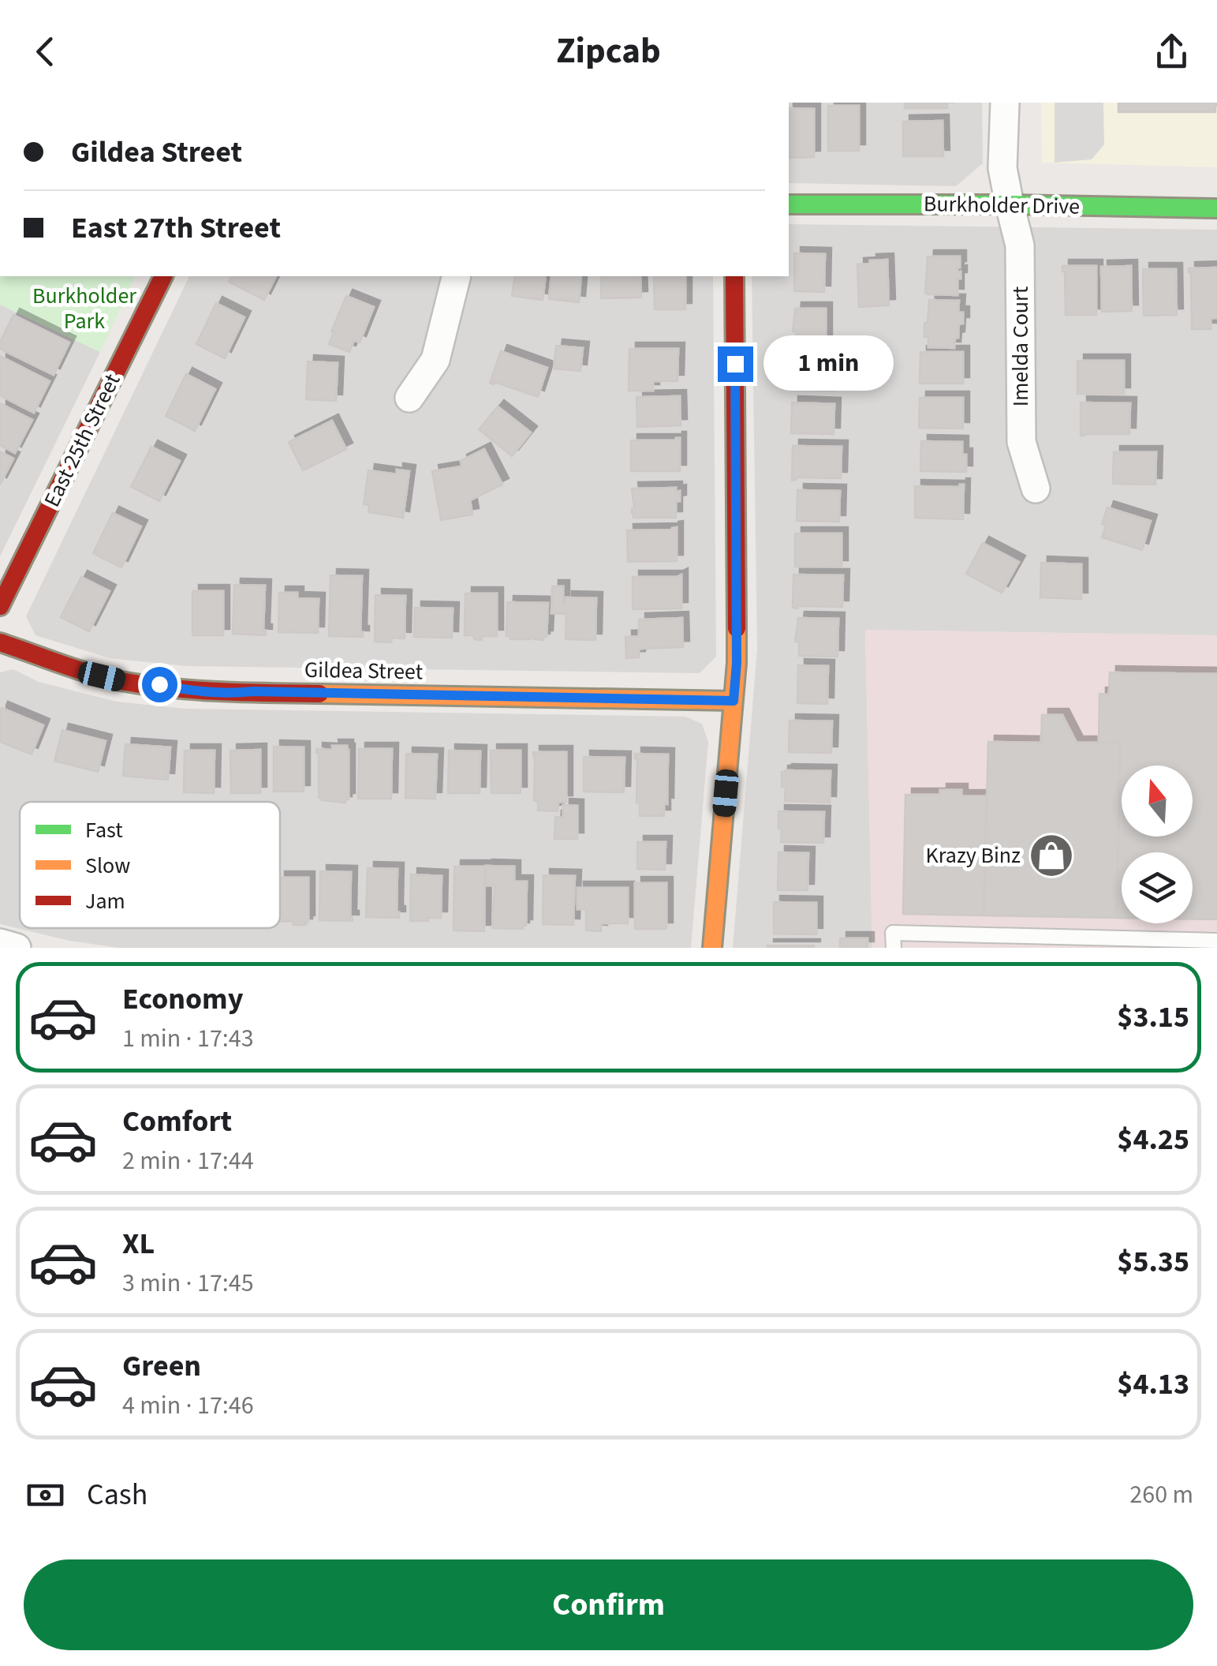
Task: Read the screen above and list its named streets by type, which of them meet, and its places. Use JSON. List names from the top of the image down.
{
  "streets": {
    "street": [
      "Burkholder Drive",
      "Imelda Court",
      "East 25th Street",
      "Gildea Street"
    ]
  },
  "crossings": [
    ["Burkholder Drive", "Imelda Court"]
  ],
  "parks": ["Burkholder Park"],
  "places": {
    "shop": ["Krazy Binz"]
  },
  "legend": ["Fast", "Slow", "Jam"],
  "north": "top",
  "page": {
    "header": "Zipcab",
    "banner": ["Gildea Street", "East 27th Street"],
    "bubble": "1 min",
    "list": [
      {
        "name": "Economy",
        "note": "1 min · 17:43",
        "value": "$3.15"
      },
      {
        "name": "Comfort",
        "note": "2 min · 17:44",
        "value": "$4.25"
      },
      {
        "name": "XL",
        "note": "3 min · 17:45",
        "value": "$5.35"
      },
      {
        "name": "Green",
        "note": "4 min · 17:46",
        "value": "$4.13"
      }
    ],
    "pay": ["Cash", "260 m"],
    "buttons": "Confirm"
  }
}
